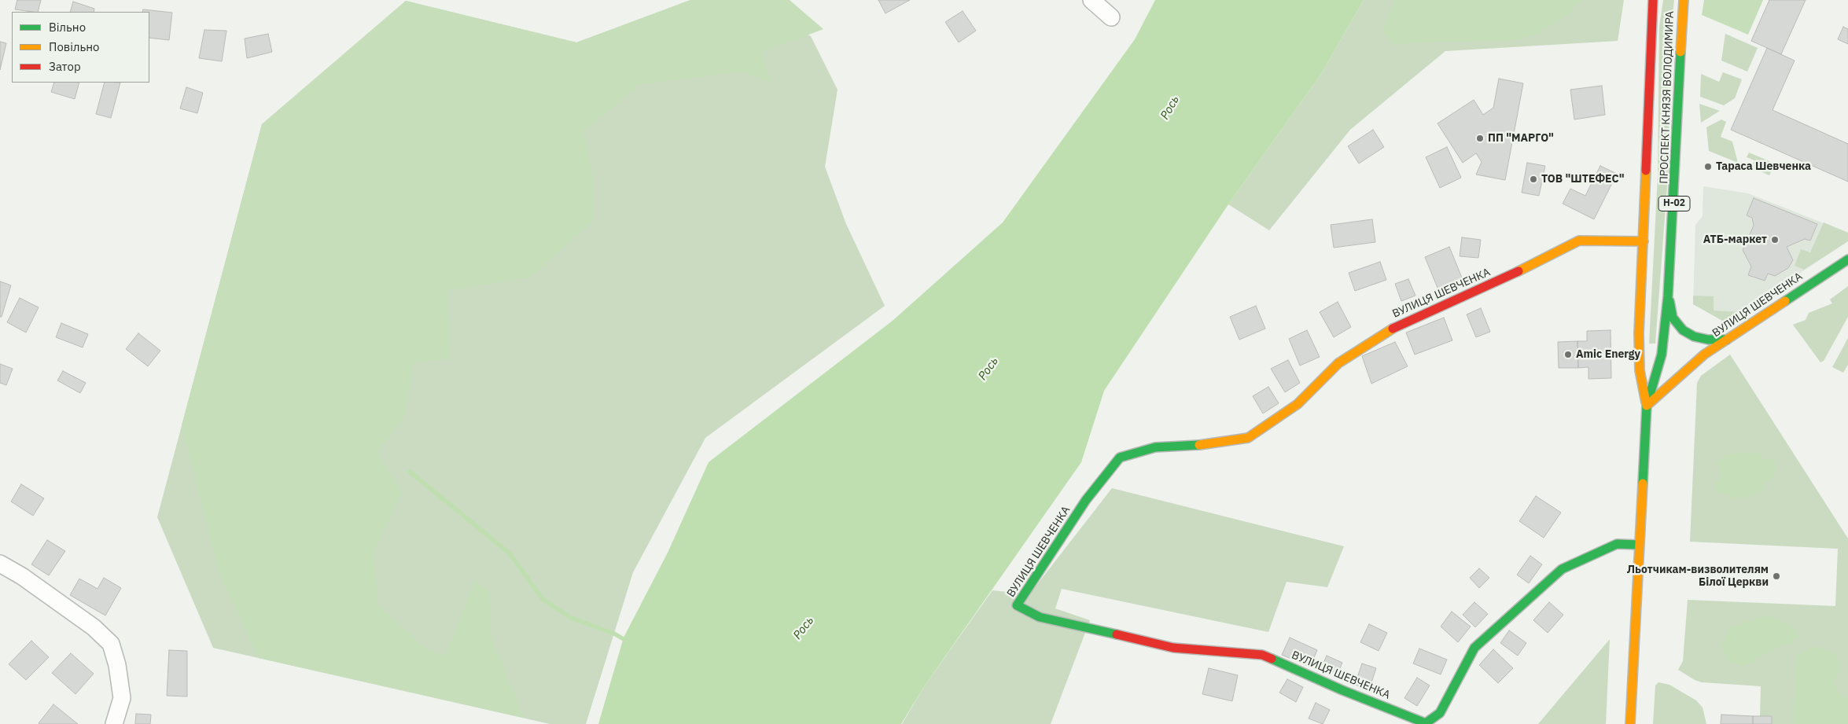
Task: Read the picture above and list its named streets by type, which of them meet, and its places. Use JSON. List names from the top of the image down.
{
  "streets": {
    "street": ["ПРОСПЕКТ КНЯЗЯ ВОЛОДИМИРА", "Н-02", "ВУЛИЦЯ ШЕВЧЕНКА"]
  },
  "crossings": [
    ["ПРОСПЕКТ КНЯЗЯ ВОЛОДИМИРА", "ВУЛИЦЯ ШЕВЧЕНКА"]
  ],
  "water": ["Рось"],
  "places": [
    "ПП \"МАРГО\"",
    "Тараса Шевченка",
    "ТОВ \"ШТЕФЕС\"",
    "АТБ-маркет",
    "Amic Energy",
    "Льотчикам-визволителям Білої Церкви"
  ],
  "legend": ["Вільно", "Повільно", "Затор"]
}
